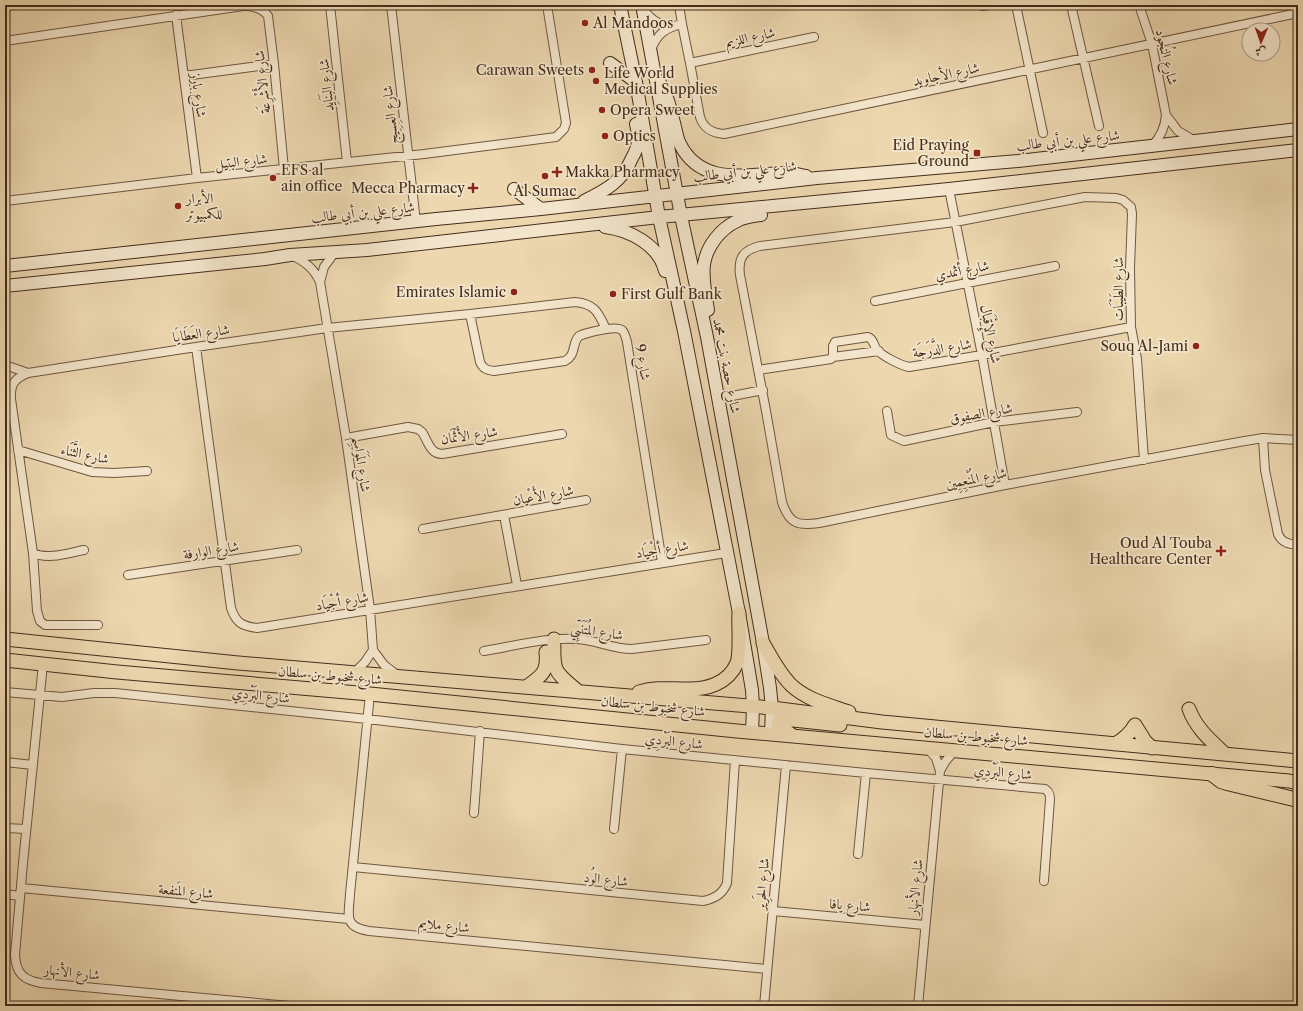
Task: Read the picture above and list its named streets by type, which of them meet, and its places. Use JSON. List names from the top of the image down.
{
  "streets": {
    "main road": ["شارع علي بن أبي طالب", "شارع حصة بنت محمد", "شارع شخبوط بن سلطان"],
    "street": [
      "شارع اللزيم",
      "شارع النُجود",
      "شارع الأجاويد",
      "شارع الأَشْرِعَة",
      "شارع البَنَايِد",
      "شارع بارز",
      "شارع العِسِيج",
      "شارع البتيل",
      "شارع أثمدي",
      "شارع الطَيْبَات",
      "شارع العَطَايَا",
      "شارع الإِقْبَال",
      "شارع الدَّرَجَة",
      "شارع 9",
      "شارع الصفوق",
      "شارع الأَثْمَان",
      "شارع الثَّنَاء",
      "شارع المَوَاسِم",
      "شارع المُنْعِمِين",
      "شارع الأَعْيان",
      "شارع أجْيَاد",
      "شارع الوارفة",
      "شارع المُتَنَبِّي",
      "شارع البَرْدِي",
      "شارع الوُد",
      "شارع الحَرِير",
      "شارع الأنهار",
      "شارع المَنفعة",
      "شارع يافا",
      "شارع ملايم"
    ]
  },
  "crossings": [
    ["شارع اللزيم", "شارع الأجاويد"],
    ["شارع النُجود", "شارع الأجاويد"],
    ["شارع النُجود", "شارع علي بن أبي طالب"],
    ["شارع الأَشْرِعَة", "شارع البتيل"],
    ["شارع البَنَايِد", "شارع البتيل"],
    ["شارع بارز", "شارع البتيل"],
    ["شارع العِسِيج", "شارع علي بن أبي طالب"],
    ["شارع العِسِيج", "شارع البتيل"],
    ["شارع علي بن أبي طالب", "شارع حصة بنت محمد"],
    ["شارع أثمدي", "شارع الإِقْبَال"],
    ["شارع الطَيْبَات", "شارع الدَّرَجَة"],
    ["شارع الطَيْبَات", "شارع المُنْعِمِين"],
    ["شارع العَطَايَا", "شارع 9"],
    ["شارع العَطَايَا", "شارع المَوَاسِم"],
    ["شارع العَطَايَا", "شارع أجْيَاد"],
    ["شارع الإِقْبَال", "شارع الدَّرَجَة"],
    ["شارع الإِقْبَال", "شارع الصفوق"],
    ["شارع الإِقْبَال", "شارع المُنْعِمِين"],
    ["شارع 9", "شارع أجْيَاد"],
    ["شارع حصة بنت محمد", "شارع شخبوط بن سلطان"],
    ["شارع الأَثْمَان", "شارع المَوَاسِم"],
    ["شارع المَوَاسِم", "شارع أجْيَاد"],
    ["شارع الأَعْيان", "شارع أجْيَاد"],
    ["شارع أجْيَاد", "شارع الوارفة"],
    ["شارع شخبوط بن سلطان", "شارع الأنهار"],
    ["شارع البَرْدِي", "شارع الوُد"],
    ["شارع البَرْدِي", "شارع الحَرِير"],
    ["شارع البَرْدِي", "شارع الأنهار"],
    ["شارع الحَرِير", "شارع يافا"],
    ["شارع الحَرِير", "شارع ملايم"],
    ["شارع الأنهار", "شارع المَنفعة"],
    ["شارع الأنهار", "شارع يافا"],
    ["شارع المَنفعة", "شارع ملايم"]
  ],
  "places": {
    "other": [
      "Al Mandoos",
      "Carawan Sweets",
      "Life World Medical Supplies",
      "Opera Sweet",
      "Optics",
      "Al Sumac",
      "EFS al ain office",
      "الأبرار للكمبيوتر",
      "Emirates Islamic",
      "First Gulf Bank",
      "Souq Al-Jami"
    ],
    "transit": ["Eid Praying Ground"],
    "health": ["Makka Pharmacy", "Mecca Pharmacy", "Oud Al Touba Healthcare Center"]
  },
  "north": "bottom"
}
